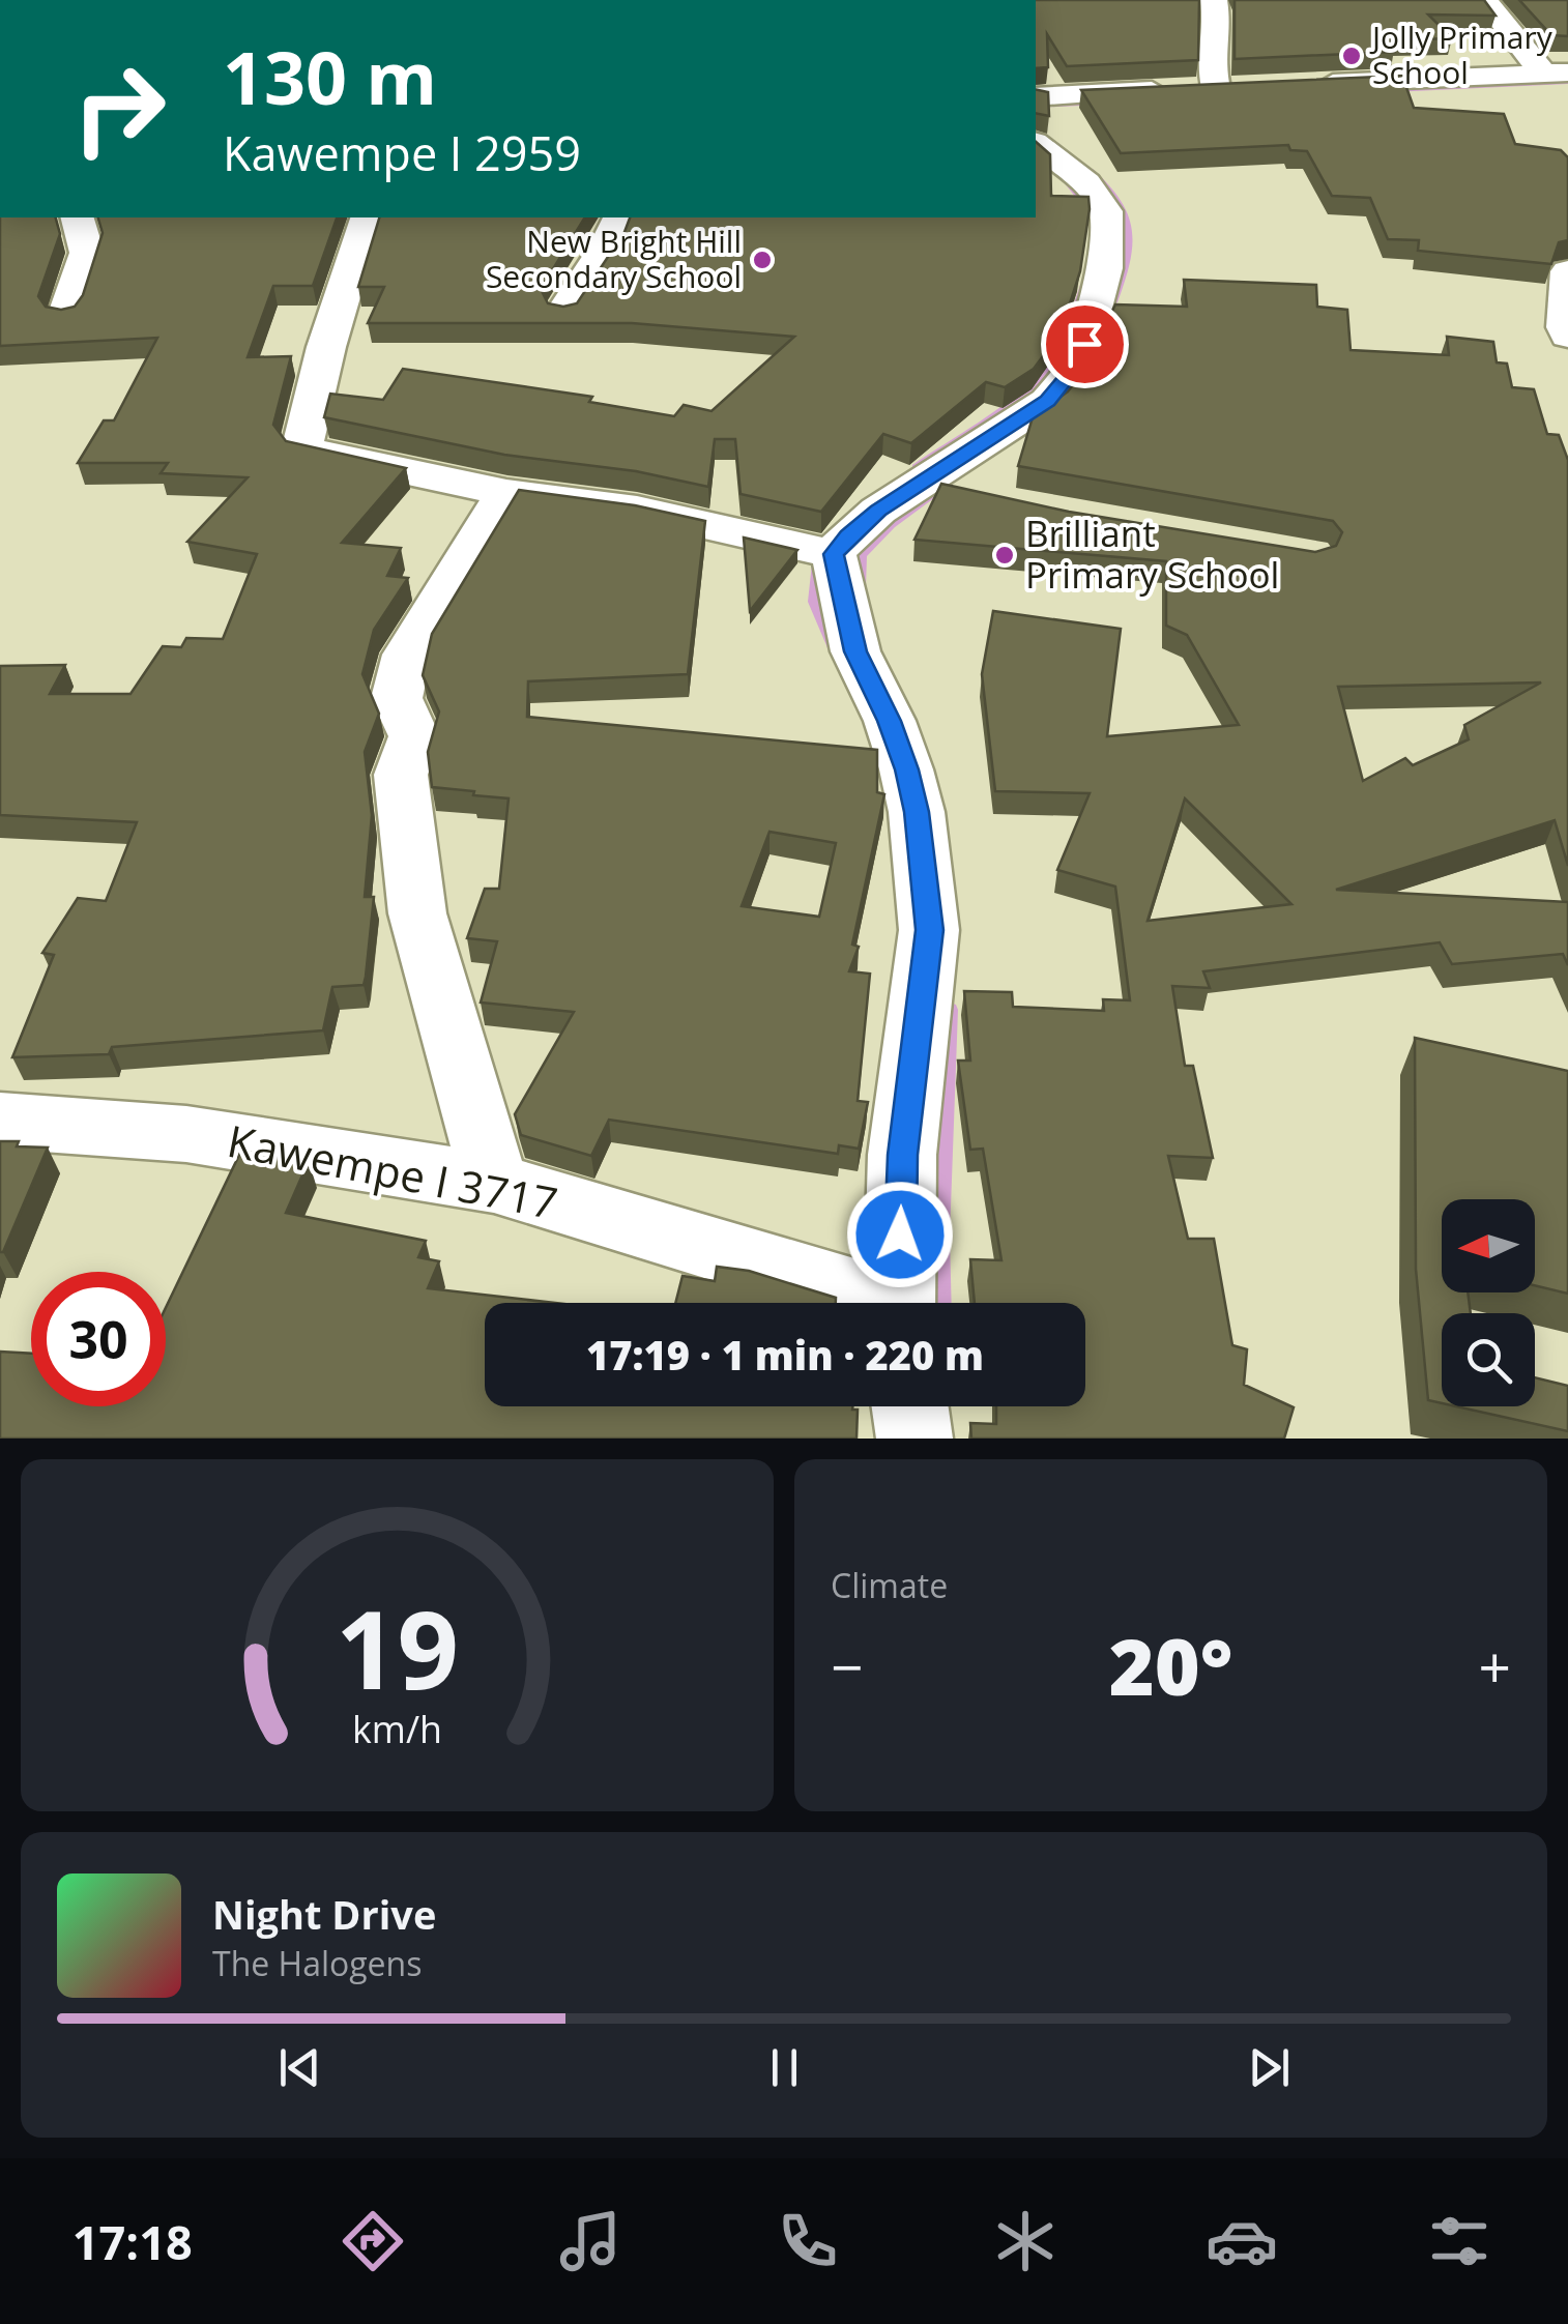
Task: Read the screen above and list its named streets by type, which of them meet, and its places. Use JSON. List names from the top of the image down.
{
  "streets": {
    "street": ["Kawempe I 3717"]
  },
  "places": ["Jolly Primary School", "New Bright Hill Secondary School", "Brilliant Primary School"],
  "north": "left",
  "page": {
    "turn": ["130 m", "Kawempe I 2959"],
    "limit": "30",
    "trip": "17:19 · 1 min · 220 m",
    "tile": "Climate",
    "heat": ["−", "20°", "+"],
    "song": ["Night Drive", "The Halogens"],
    "tabs": "17:18",
    "gauge": ["19", "km/h"]
  }
}
